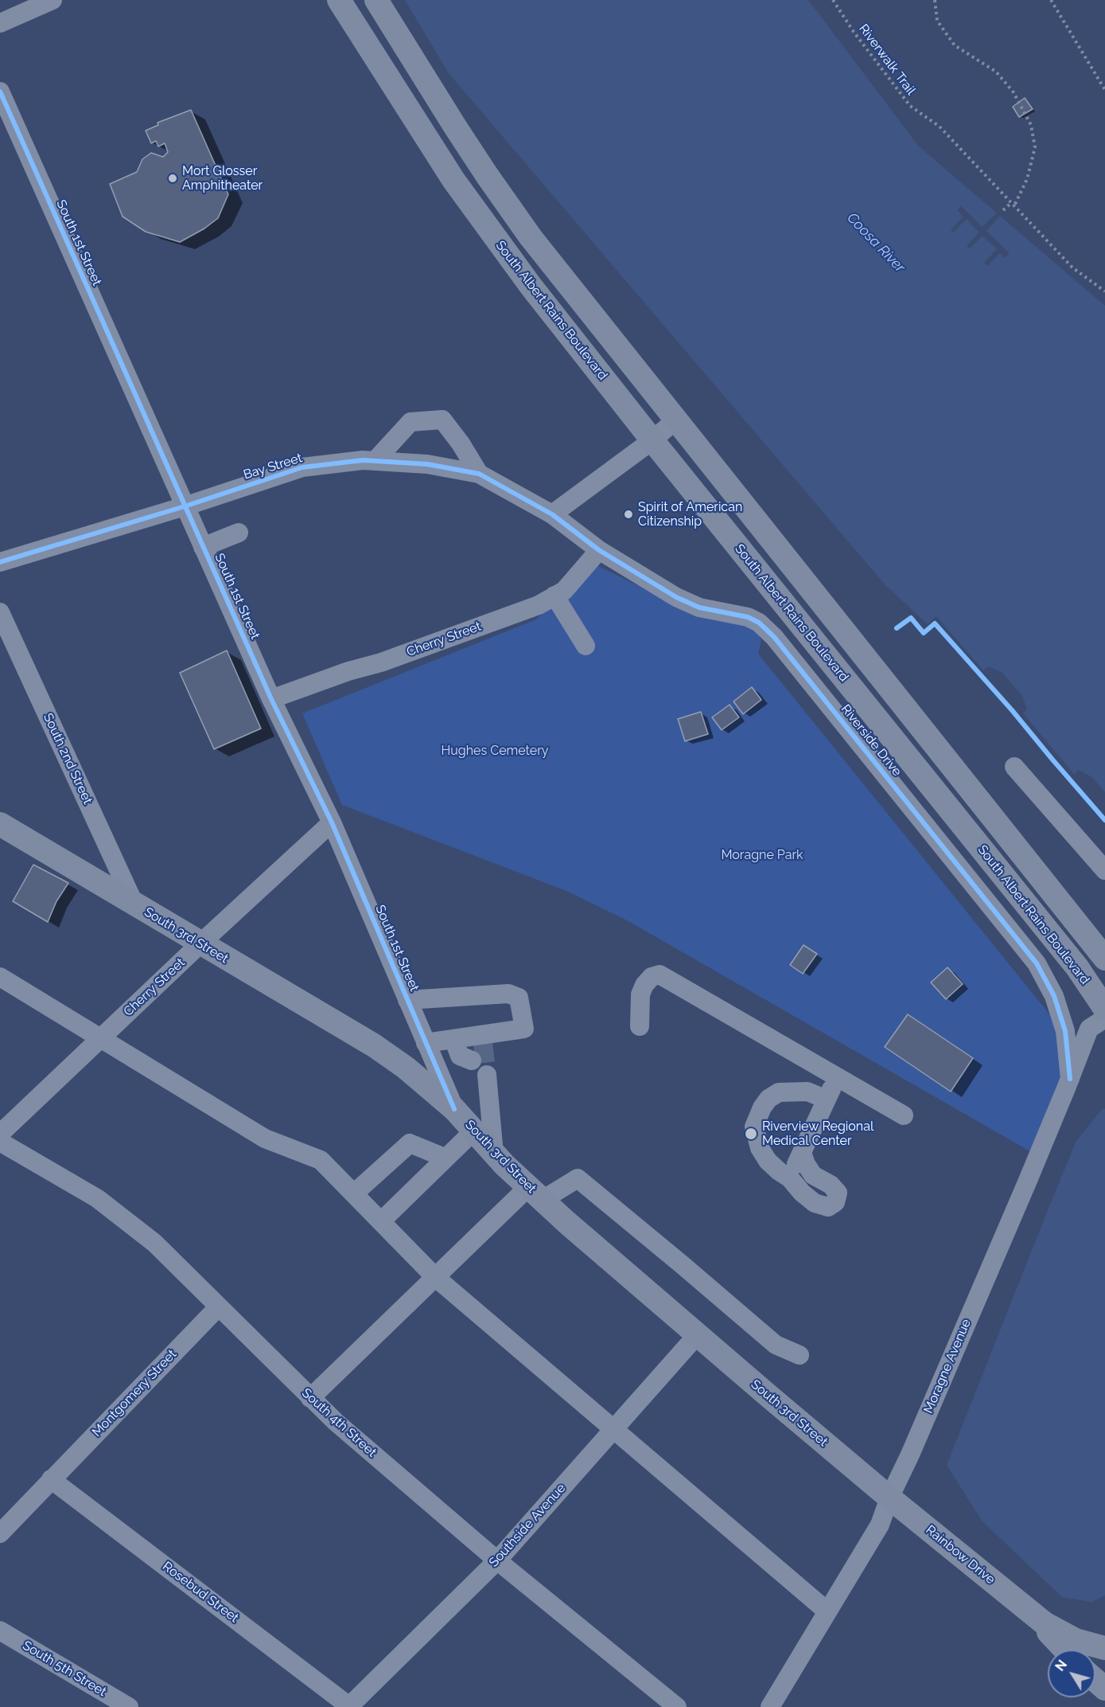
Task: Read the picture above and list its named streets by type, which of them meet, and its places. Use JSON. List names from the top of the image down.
{
  "streets": {
    "main road": ["South Albert Rains Boulevard", "South 3rd Street", "Rainbow Drive"],
    "street": [
      "South 1st Street",
      "Bay Street",
      "Cherry Street",
      "Riverside Drive",
      "South 2nd Street",
      "Moragne Avenue",
      "Montgomery Street",
      "South 4th Street",
      "Southside Avenue",
      "Rosebud Street",
      "South 5th Street"
    ],
    "path": ["Riverwalk Trail"]
  },
  "crossings": [
    ["South 1st Street", "Bay Street"],
    ["South 1st Street", "Cherry Street"],
    ["South 1st Street", "South 3rd Street"],
    ["Bay Street", "Riverside Drive"],
    ["Cherry Street", "Riverside Drive"],
    ["Cherry Street", "South 3rd Street"],
    ["Riverside Drive", "Moragne Avenue"],
    ["South 2nd Street", "South 3rd Street"],
    ["South 3rd Street", "Moragne Avenue"],
    ["South 3rd Street", "Southside Avenue"],
    ["South 3rd Street", "Rainbow Drive"],
    ["Moragne Avenue", "Rainbow Drive"],
    ["Montgomery Street", "South 4th Street"],
    ["Montgomery Street", "Rosebud Street"],
    ["South 4th Street", "Southside Avenue"],
    ["Southside Avenue", "Rosebud Street"]
  ],
  "water": ["Coosa River"],
  "parks": ["Hughes Cemetery", "Moragne Park"],
  "places": ["Mort Glosser Amphitheater", "Spirit of American Citizenship", "Riverview Regional Medical Center"],
  "north": "top left"
}
